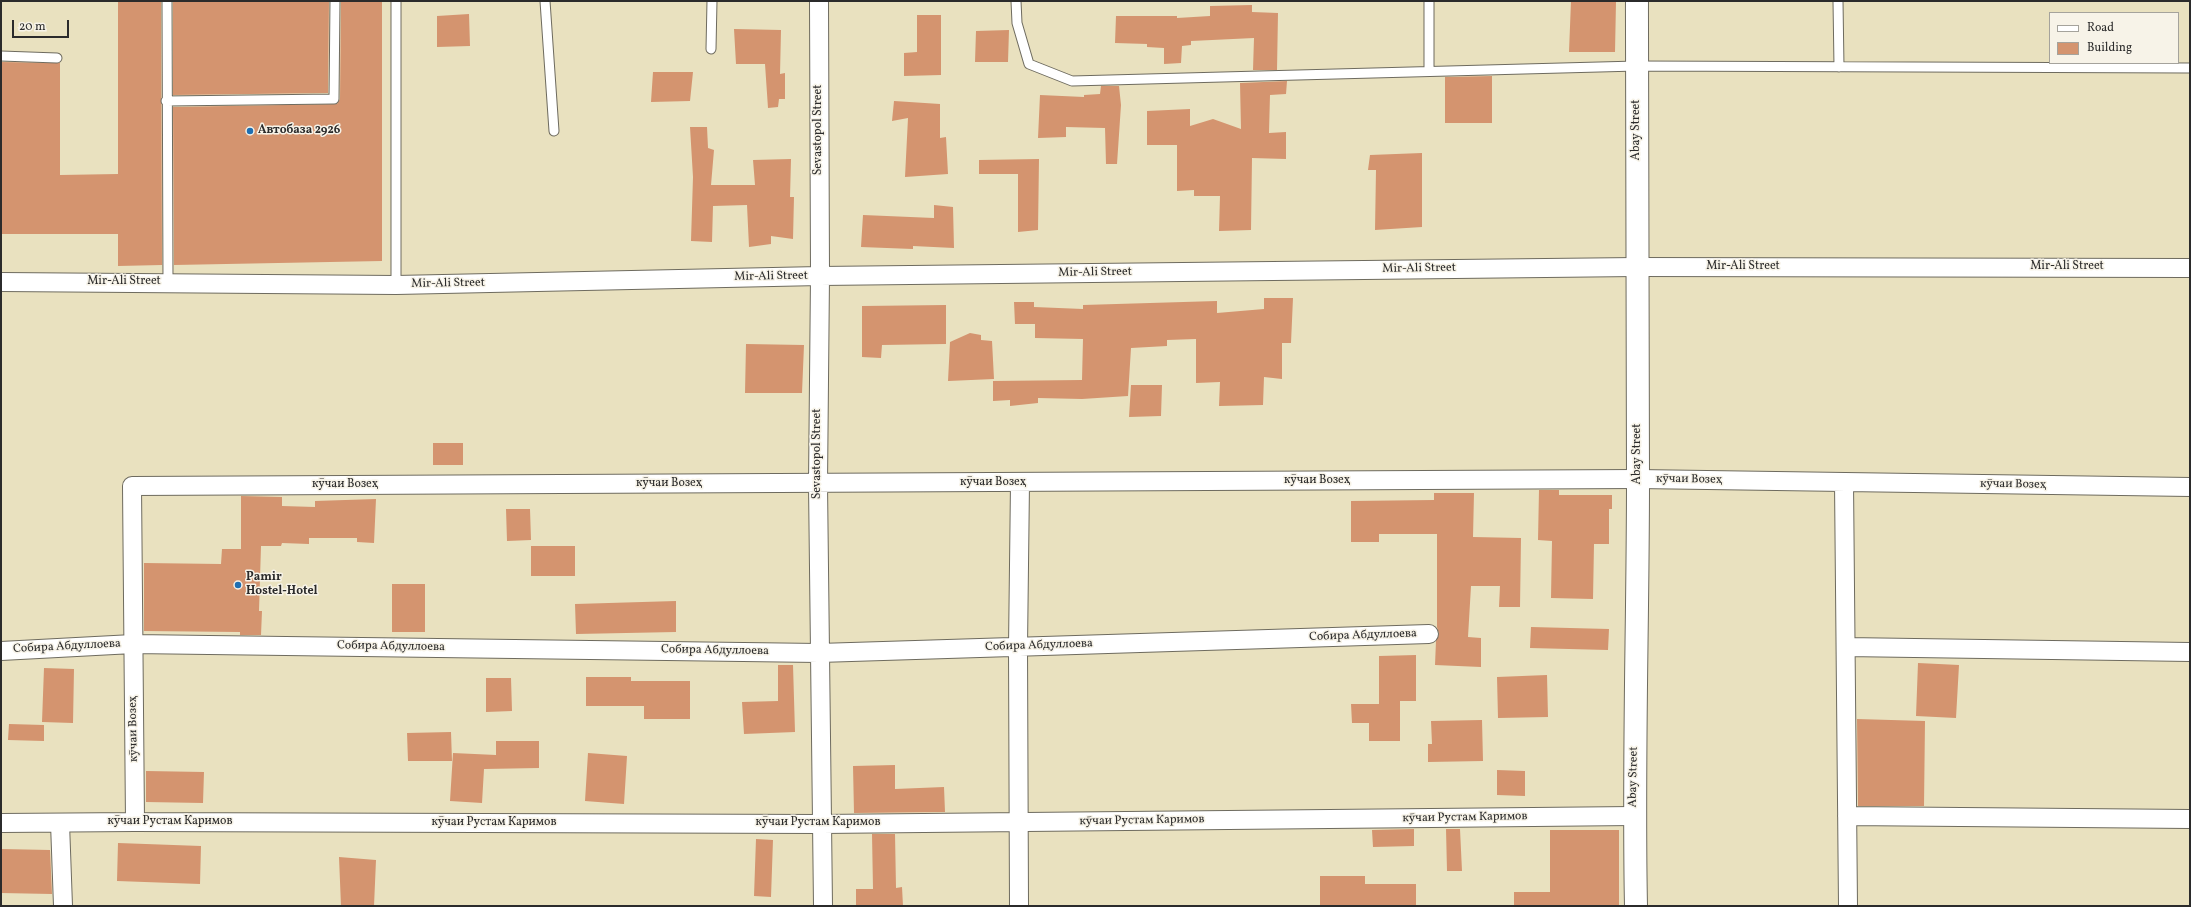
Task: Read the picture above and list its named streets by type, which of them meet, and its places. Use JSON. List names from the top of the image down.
{
  "streets": {
    "street": [
      "Sevastopol Street",
      "Abay Street",
      "Mir-Ali Street",
      "кӯчаи Возеҳ",
      "Собира Абдуллоева",
      "кӯчаи Рустам Каримов"
    ]
  },
  "crossings": [
    ["Sevastopol Street", "Mir-Ali Street"],
    ["Sevastopol Street", "кӯчаи Возеҳ"],
    ["Sevastopol Street", "Собира Абдуллоева"],
    ["Sevastopol Street", "кӯчаи Рустам Каримов"],
    ["Abay Street", "Mir-Ali Street"],
    ["Abay Street", "кӯчаи Возеҳ"],
    ["Abay Street", "кӯчаи Рустам Каримов"],
    ["кӯчаи Возеҳ", "Собира Абдуллоева"],
    ["кӯчаи Возеҳ", "кӯчаи Рустам Каримов"]
  ],
  "places": ["Автобаза 2926", "Pamir Hostel-Hotel"],
  "legend": ["Road", "Building"],
  "scale_bar": "20 m"
}
